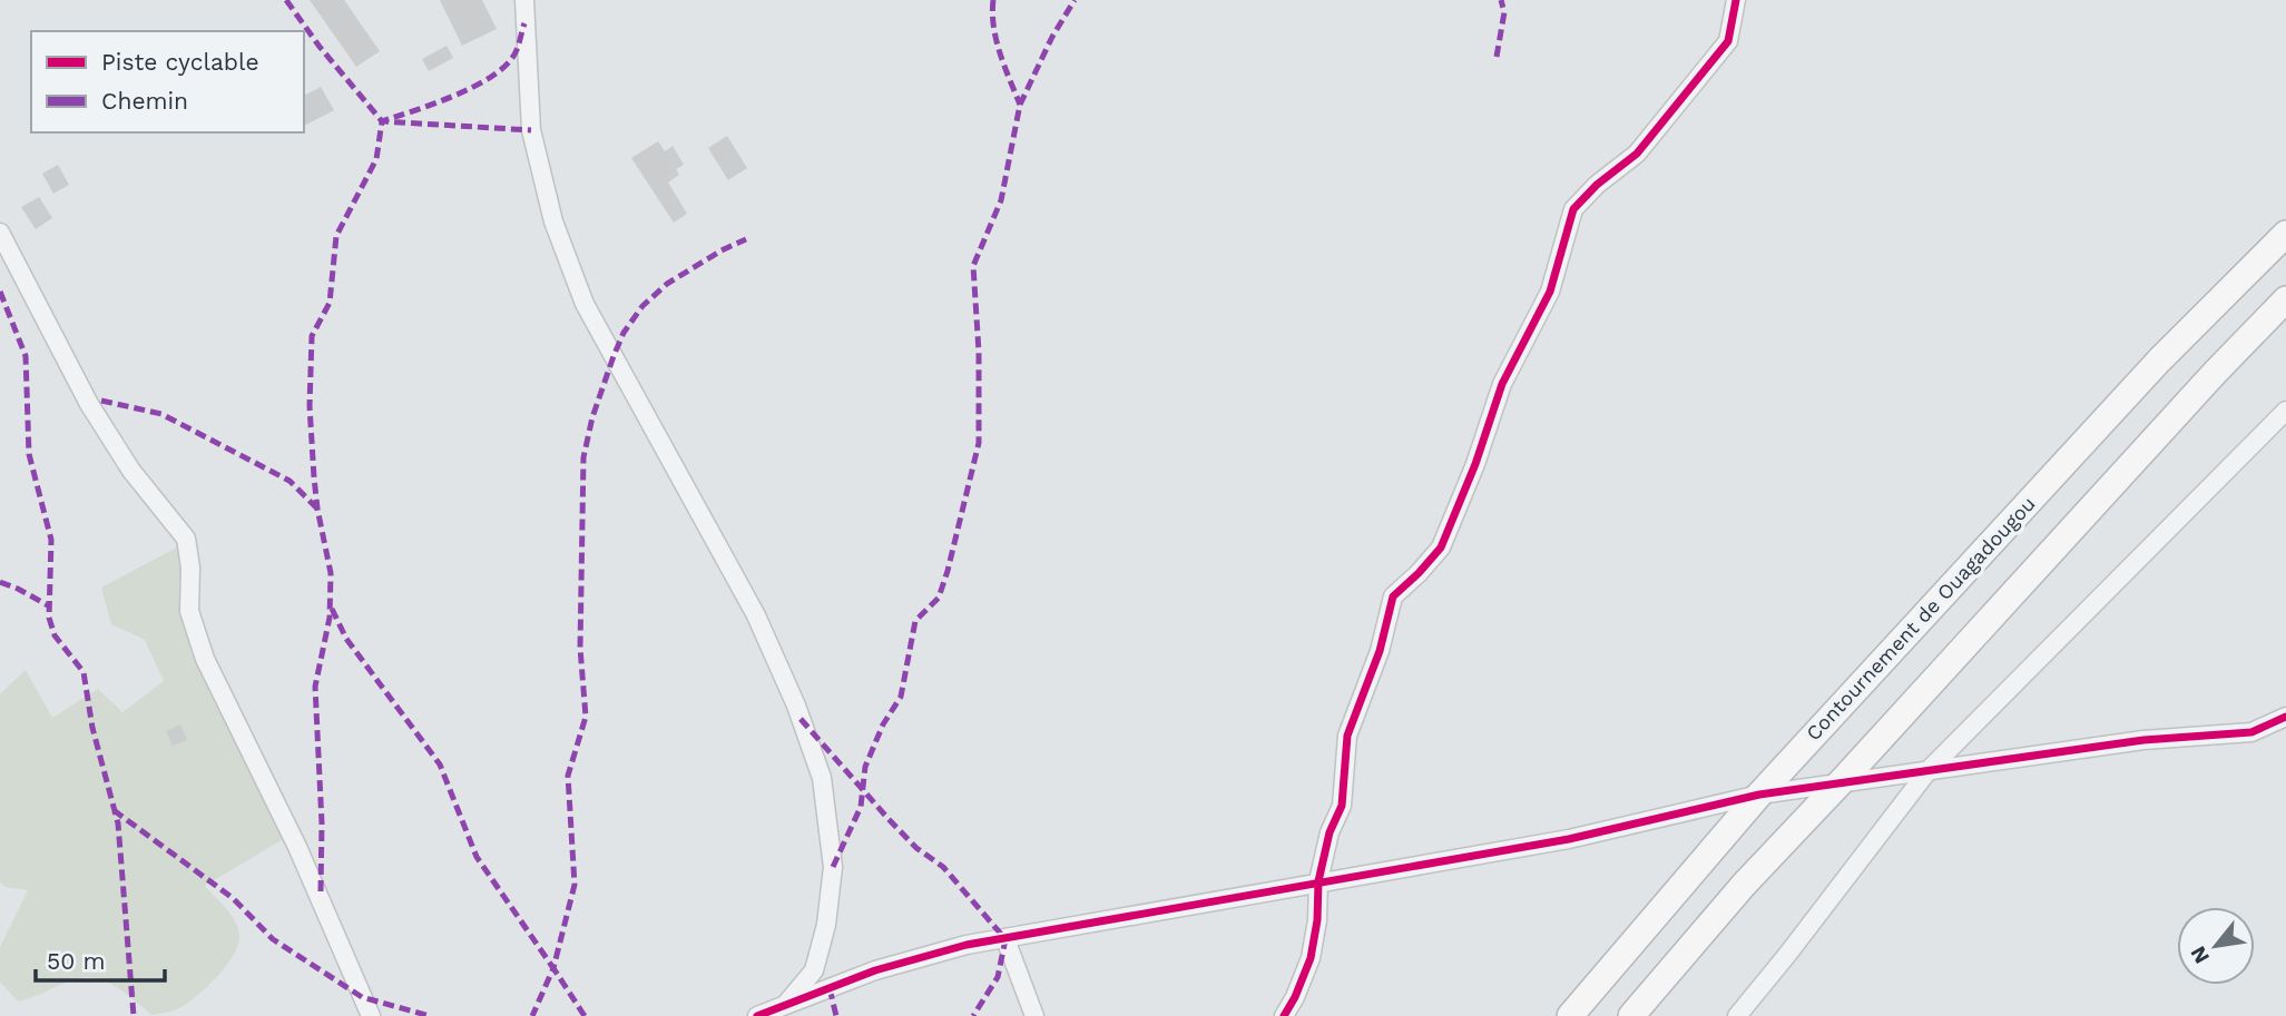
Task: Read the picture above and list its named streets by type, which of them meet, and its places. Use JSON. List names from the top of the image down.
{
  "streets": {
    "highway": ["Contournement de Ouagadougou"]
  },
  "legend": ["Piste cyclable", "Chemin"],
  "scale_bar": "50 m",
  "north": "bottom left"
}
